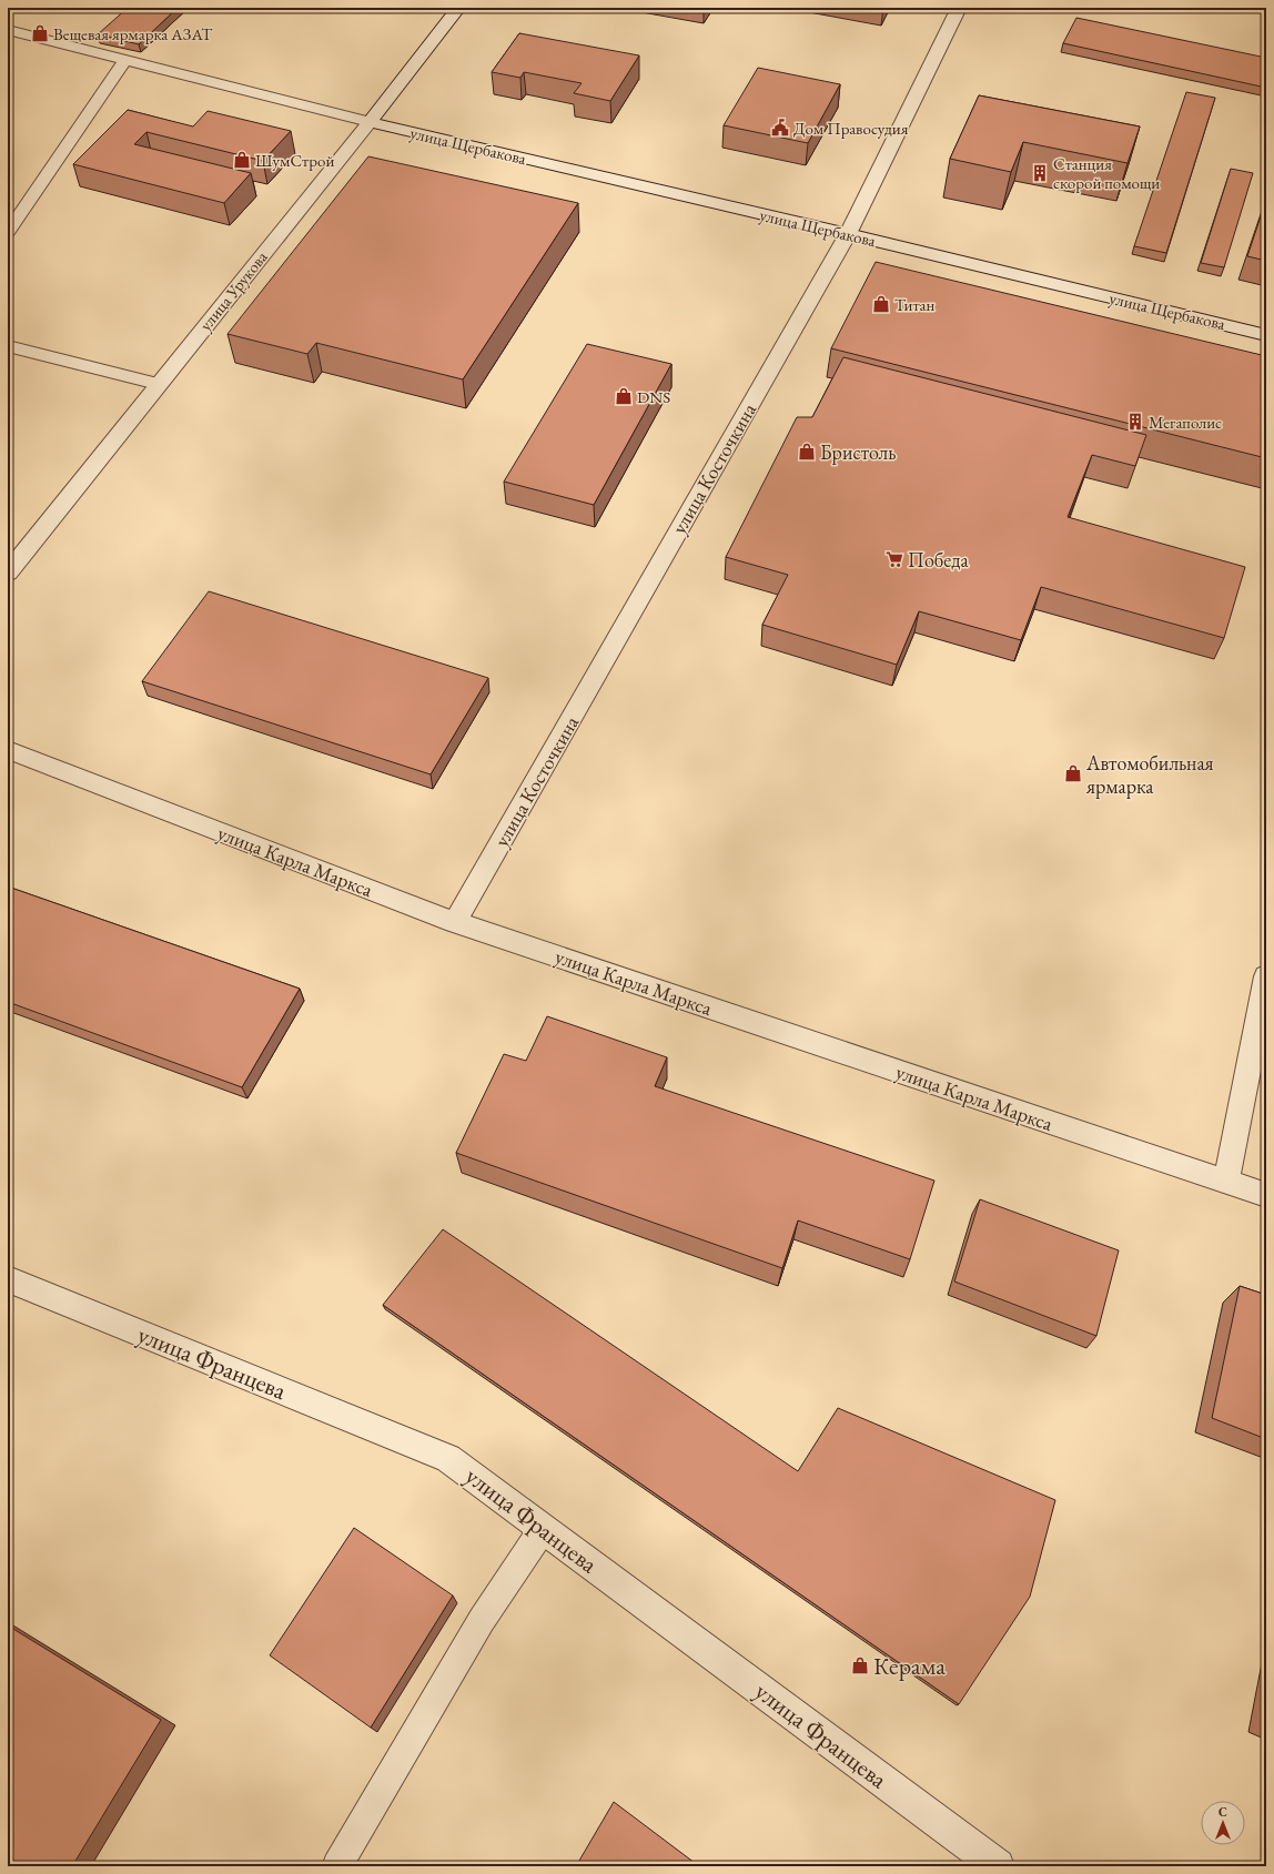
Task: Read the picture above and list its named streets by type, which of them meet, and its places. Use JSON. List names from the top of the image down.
{
  "streets": {
    "street": [
      "улица Щербакова",
      "улица Урукова",
      "улица Косточкина",
      "улица Карла Маркса",
      "улица Францева"
    ]
  },
  "crossings": [
    ["улица Щербакова", "улица Урукова"],
    ["улица Щербакова", "улица Косточкина"],
    ["улица Косточкина", "улица Карла Маркса"]
  ],
  "places": {
    "shop": [
      "Вещевая ярмарка АЗАТ",
      "ШумСтрой",
      "Титан",
      "DNS",
      "Бристоль",
      "Автомобильная ярмарка",
      "Керама"
    ],
    "public building": ["Дом Правосудия"],
    "building": ["Станция скорой помощи", "Мегаполис"],
    "supermarket": ["Победа"]
  },
  "north": "top"
}
